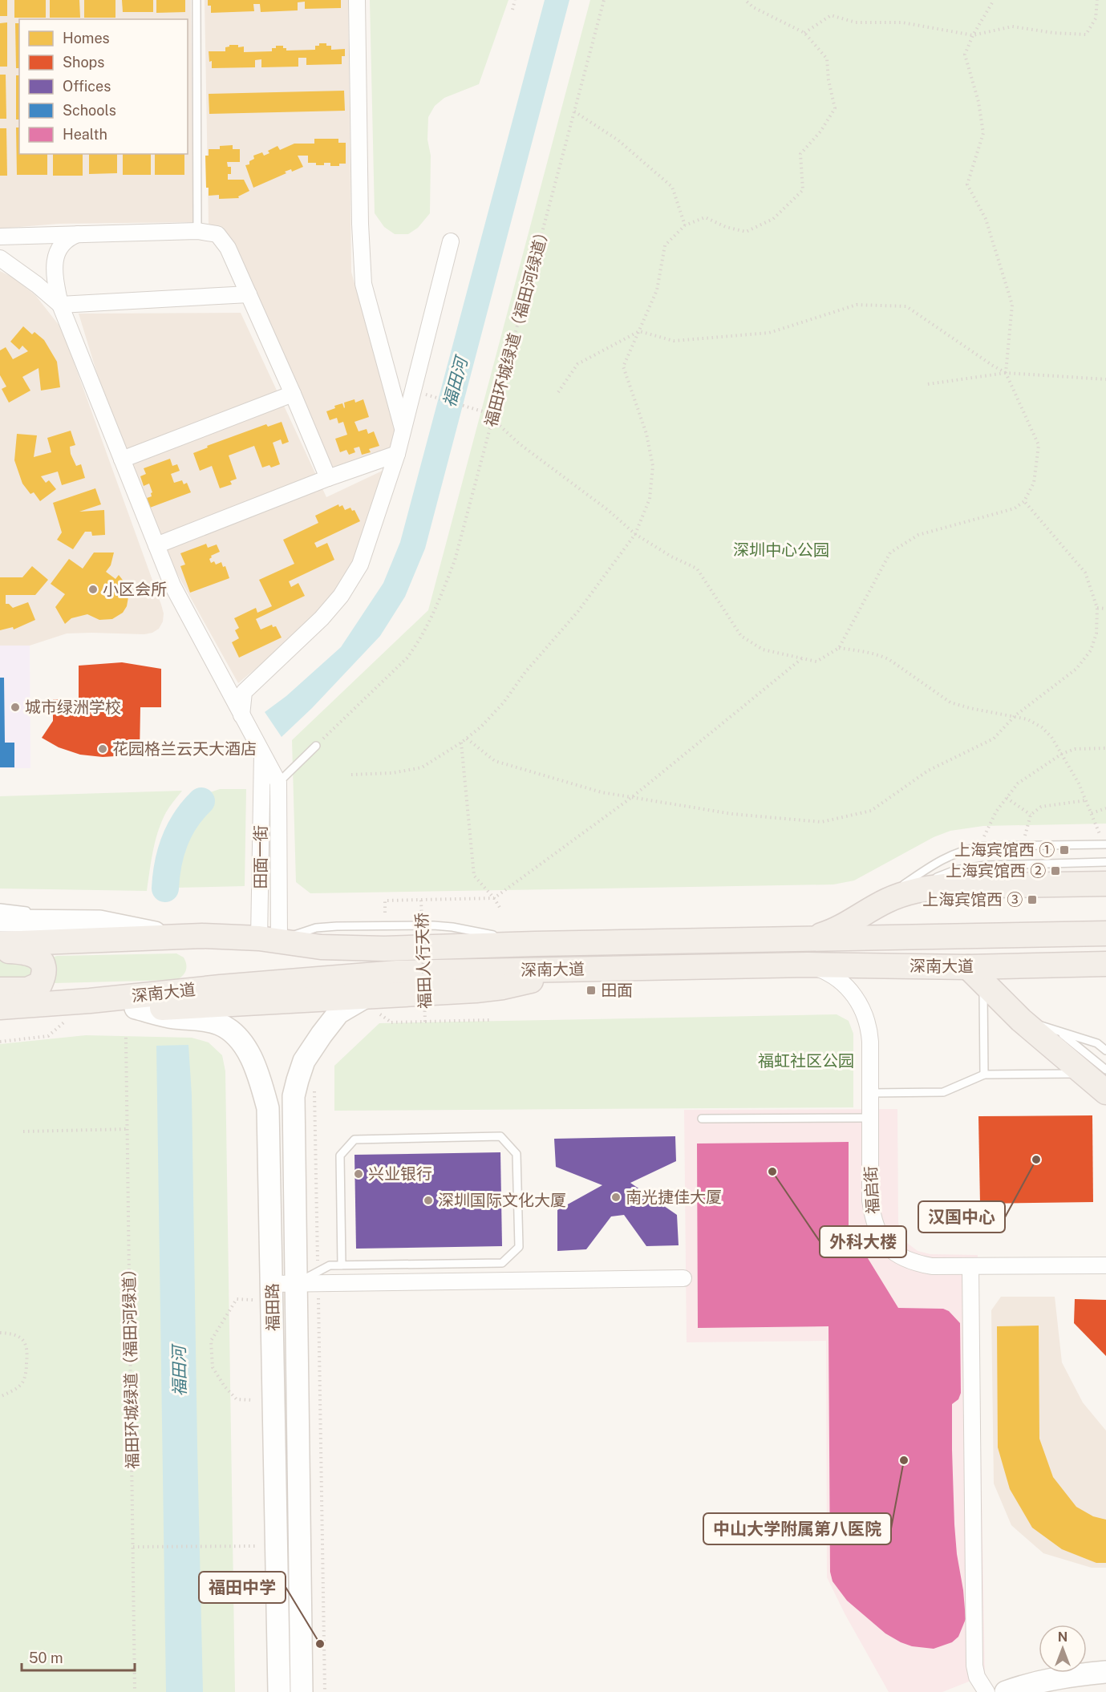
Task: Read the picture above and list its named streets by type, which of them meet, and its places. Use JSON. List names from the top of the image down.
{
  "streets": {
    "main road": ["深南大道", "福田路"],
    "street": ["田面一街", "福启街"],
    "path": ["福田环城绿道（福田河绿道）", "福田人行天桥"]
  },
  "crossings": [
    ["田面一街", "深南大道"],
    ["福田人行天桥", "福田路"],
    ["深南大道", "福启街"]
  ],
  "water": ["福田河"],
  "parks": ["深圳中心公园", "福虹社区公园"],
  "places": {
    "other": [
      "小区会所",
      "城市绿洲学校",
      "花园格兰云天大酒店",
      "汉国中心",
      "外科大楼",
      "兴业银行",
      "南光捷佳大厦",
      "深圳国际文化大厦",
      "中山大学附属第八医院",
      "福田中学"
    ],
    "transit": [
      "上海宾馆西 ①",
      "上海宾馆西 ②",
      "上海宾馆西 ③",
      "田面"
    ]
  },
  "legend": [
    "Homes",
    "Shops",
    "Offices",
    "Schools",
    "Health"
  ],
  "scale_bar": "50 m",
  "north": "top"
}
